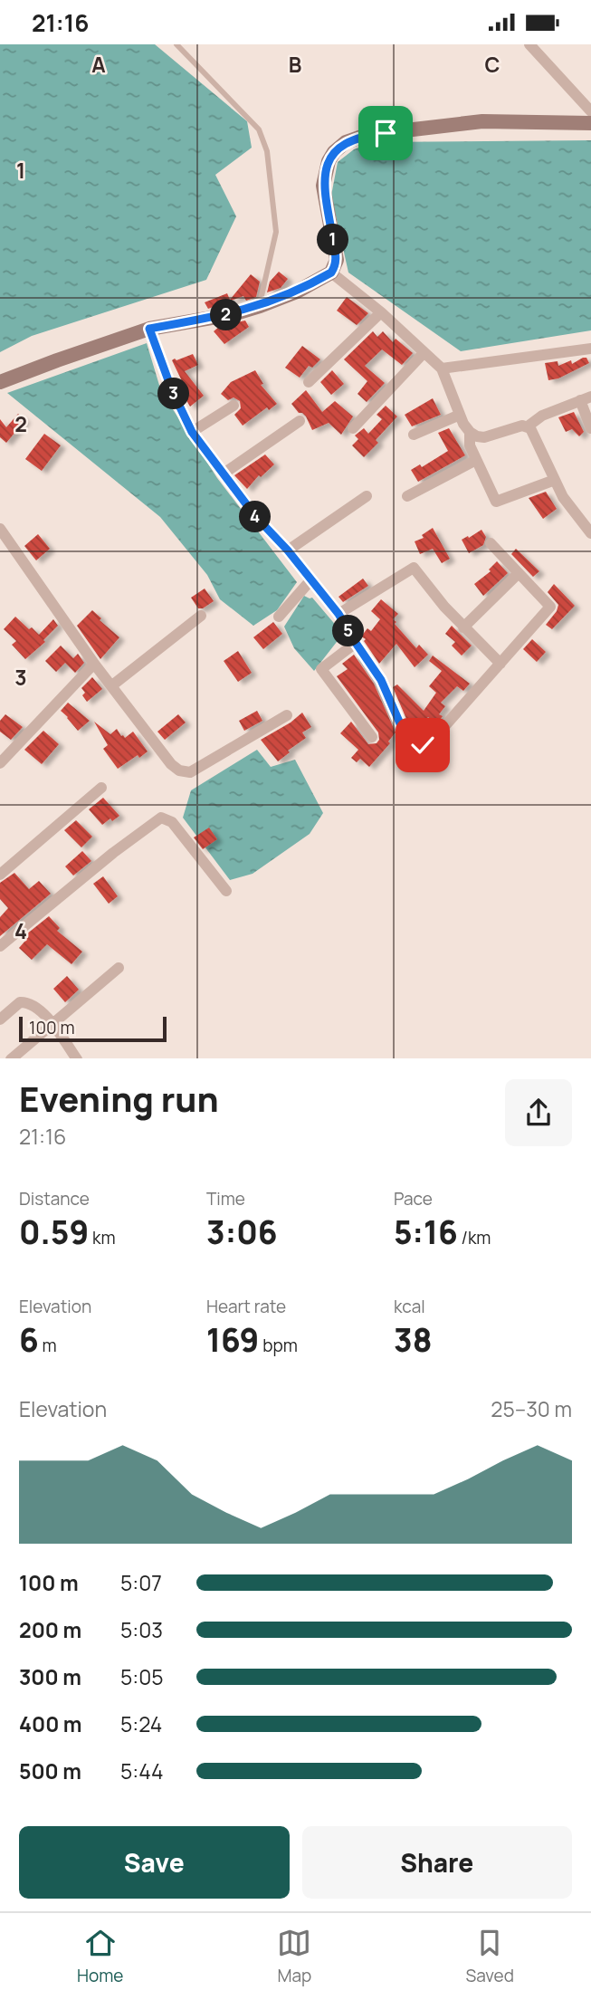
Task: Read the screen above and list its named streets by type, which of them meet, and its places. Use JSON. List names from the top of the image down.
{
  "scale_bar": "100 m",
  "page": {
    "status": "21:16",
    "pins": [
      "1",
      "2",
      "3",
      "4",
      "5"
    ],
    "scale": "100 m",
    "heading": ["Evening run", "21:16"],
    "stats": [
      ["Distance", "0.59 km"],
      ["Time", "3:06"],
      ["Pace", "5:16 /km"],
      ["Elevation", "6 m"],
      ["Heart rate", "169 bpm"],
      ["kcal", "38"]
    ],
    "chart": ["Elevation", "25–30 m"],
    "list": [
      {
        "name": "100 m",
        "note": "5:07"
      },
      {
        "name": "200 m",
        "note": "5:03"
      },
      {
        "name": "300 m",
        "note": "5:05"
      },
      {
        "name": "400 m",
        "note": "5:24"
      },
      {
        "name": "500 m",
        "note": "5:44"
      }
    ],
    "buttons": ["Save", "Share"],
    "tabs": ["Home", "Map", "Saved"]
  },
  "grid": {
    "columns": ["A", "B", "C"],
    "rows": [
      "1",
      "2",
      "3",
      "4"
    ]
  }
}
